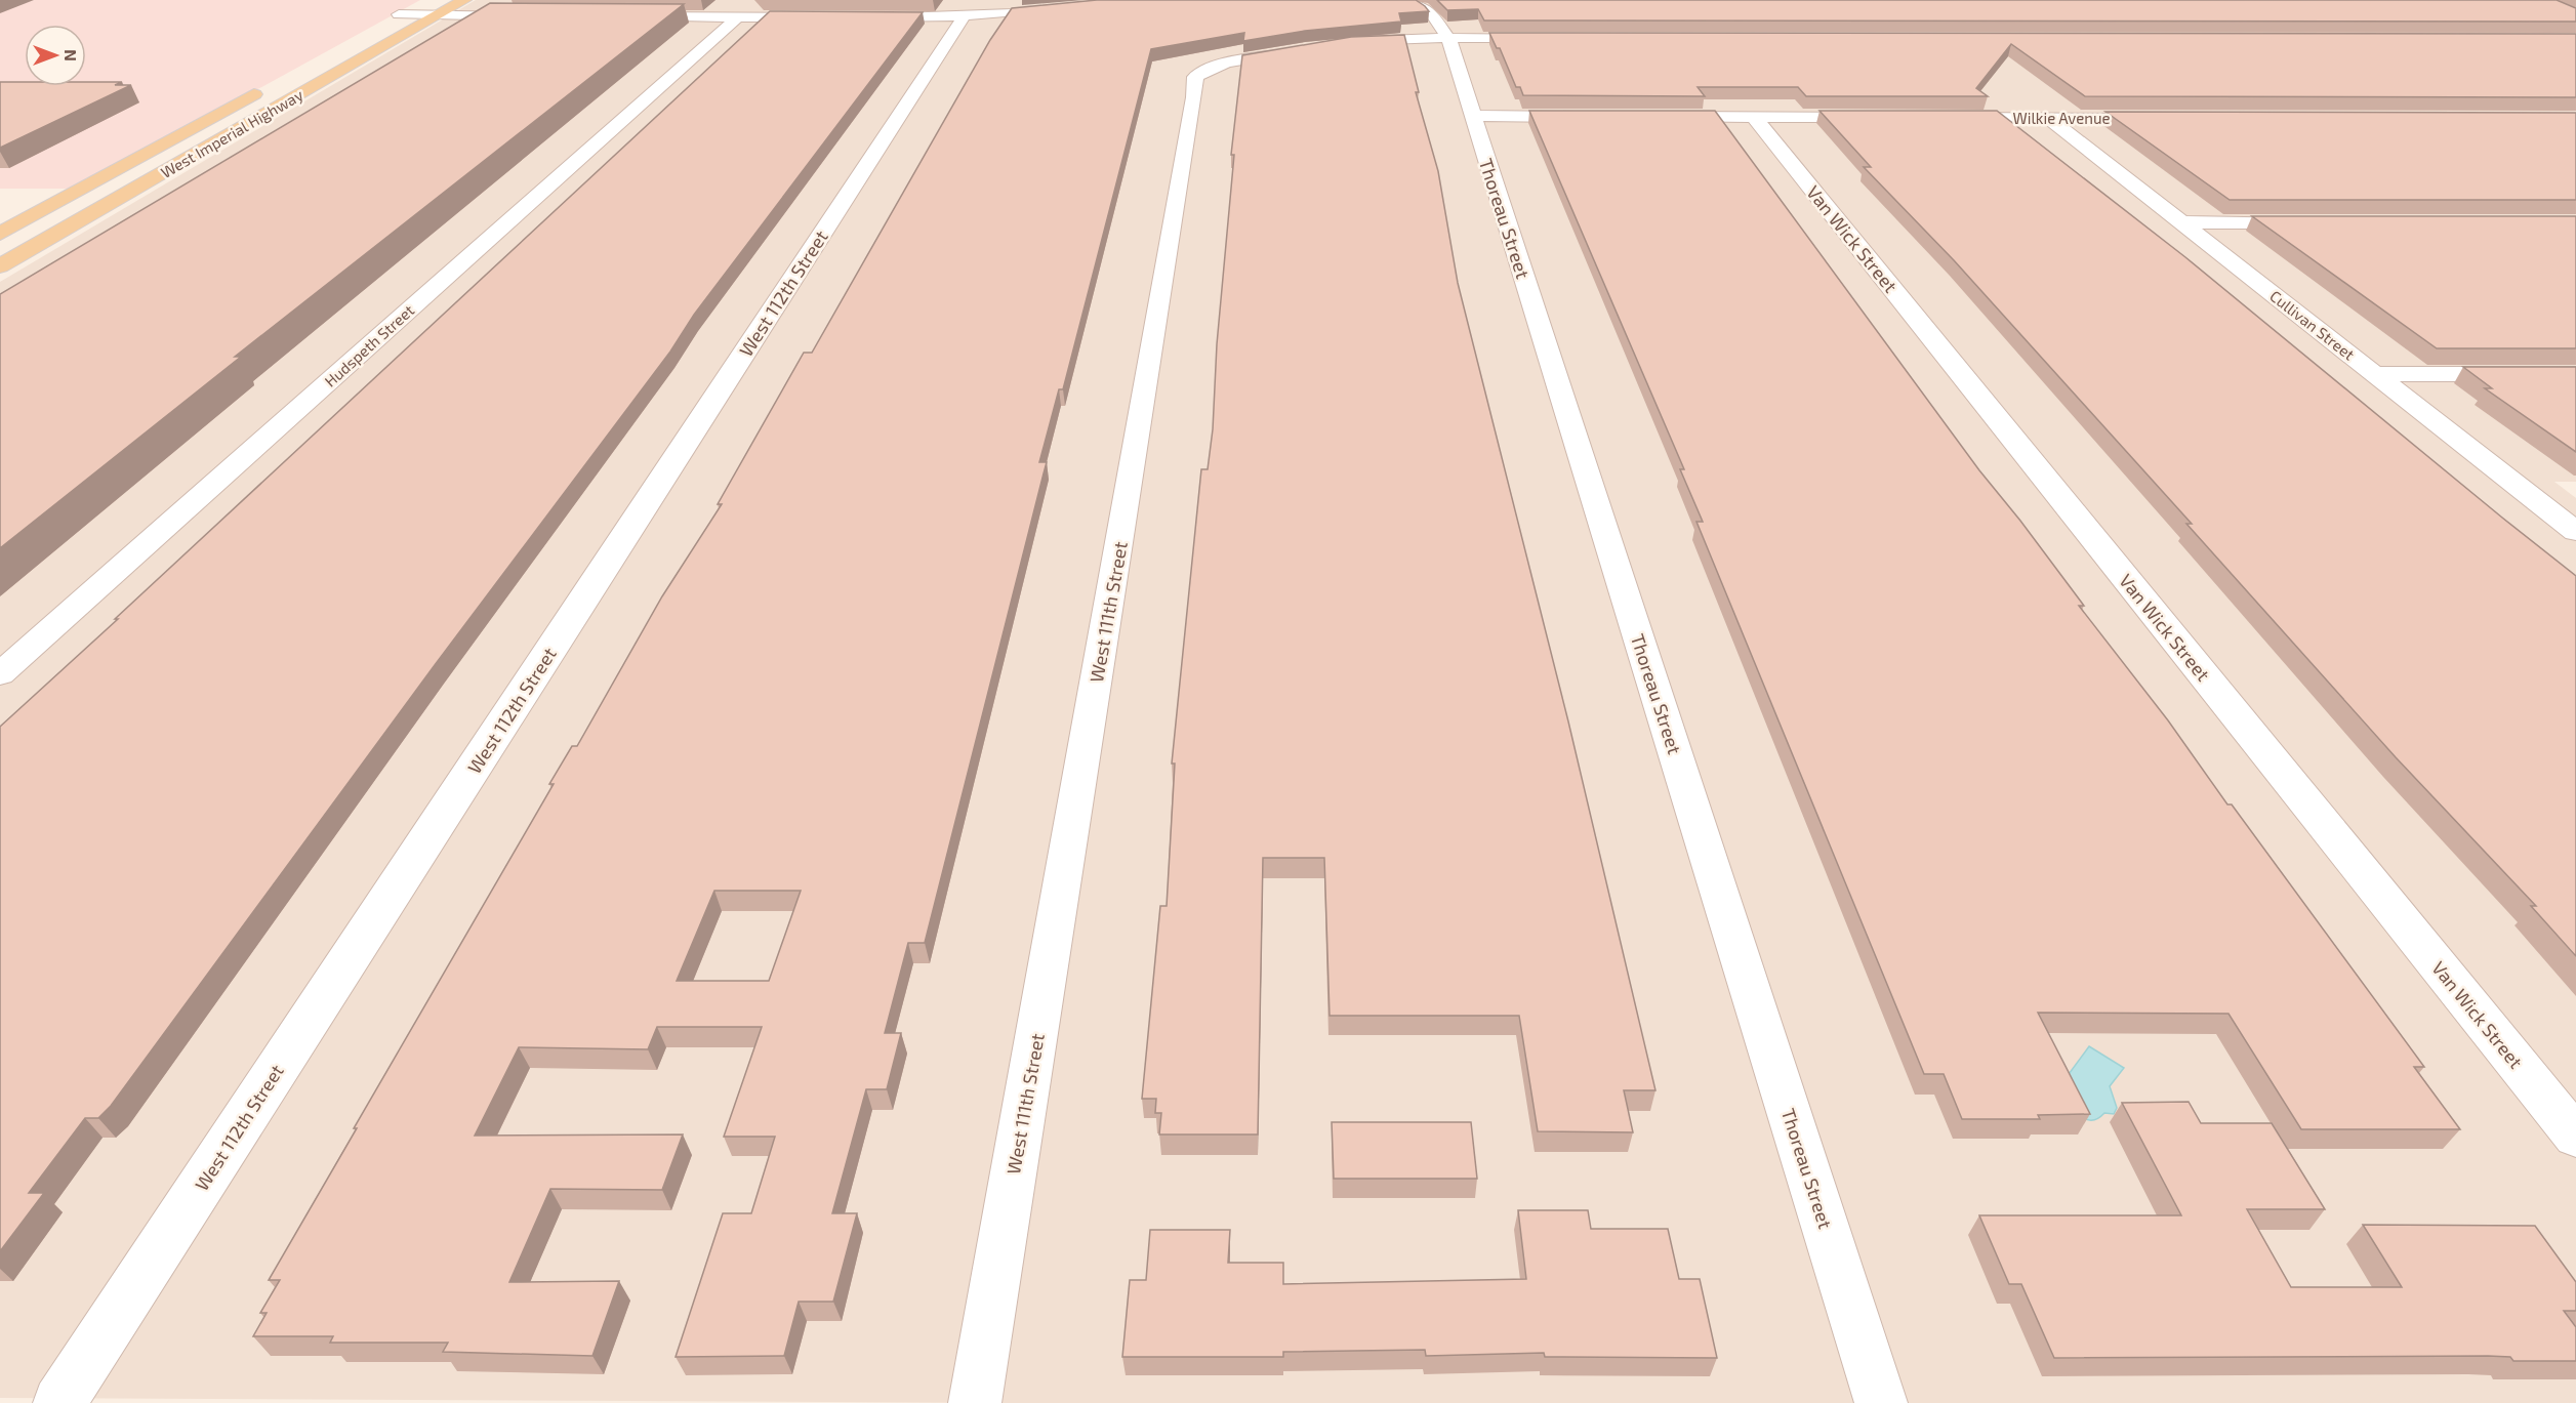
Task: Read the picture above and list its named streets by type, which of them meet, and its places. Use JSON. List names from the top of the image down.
{
  "streets": {
    "main road": ["West Imperial Highway"],
    "street": [
      "Wilkie Avenue",
      "Thoreau Street",
      "Van Wick Street",
      "West 112th Street",
      "Cullivan Street",
      "Hudspeth Street",
      "West 111th Street"
    ]
  },
  "crossings": [
    ["Wilkie Avenue", "Cullivan Street"],
    ["Thoreau Street", "West 111th Street"]
  ],
  "north": "right"
}
